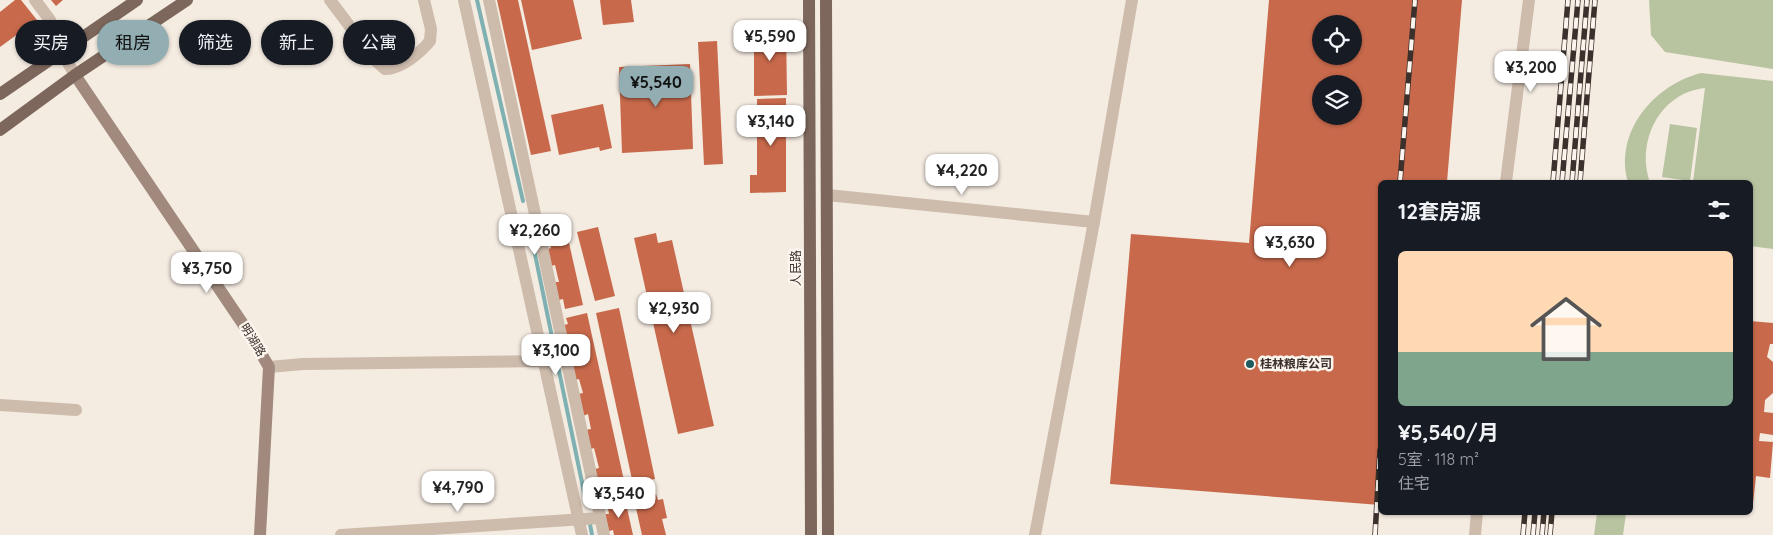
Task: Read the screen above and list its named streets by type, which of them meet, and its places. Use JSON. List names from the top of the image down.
{
  "streets": {
    "main road": ["人民路"],
    "street": ["明湖路"]
  },
  "places": ["桂林粮库公司"],
  "page": {
    "price": [
      "¥5,590",
      "¥3,200",
      "¥5,540",
      "¥3,140",
      "¥4,220",
      "¥2,260",
      "¥3,630",
      "¥3,750",
      "¥2,930",
      "¥3,100",
      "¥4,790",
      "¥3,540"
    ],
    "chip": [
      "买房",
      "租房",
      "筛选",
      "新上",
      "公寓"
    ],
    "heading": "12套房源",
    "list": [
      {
        "name": "¥5,540/月",
        "note": "5室 · 118 m² · 住宅"
      }
    ]
  }
}
